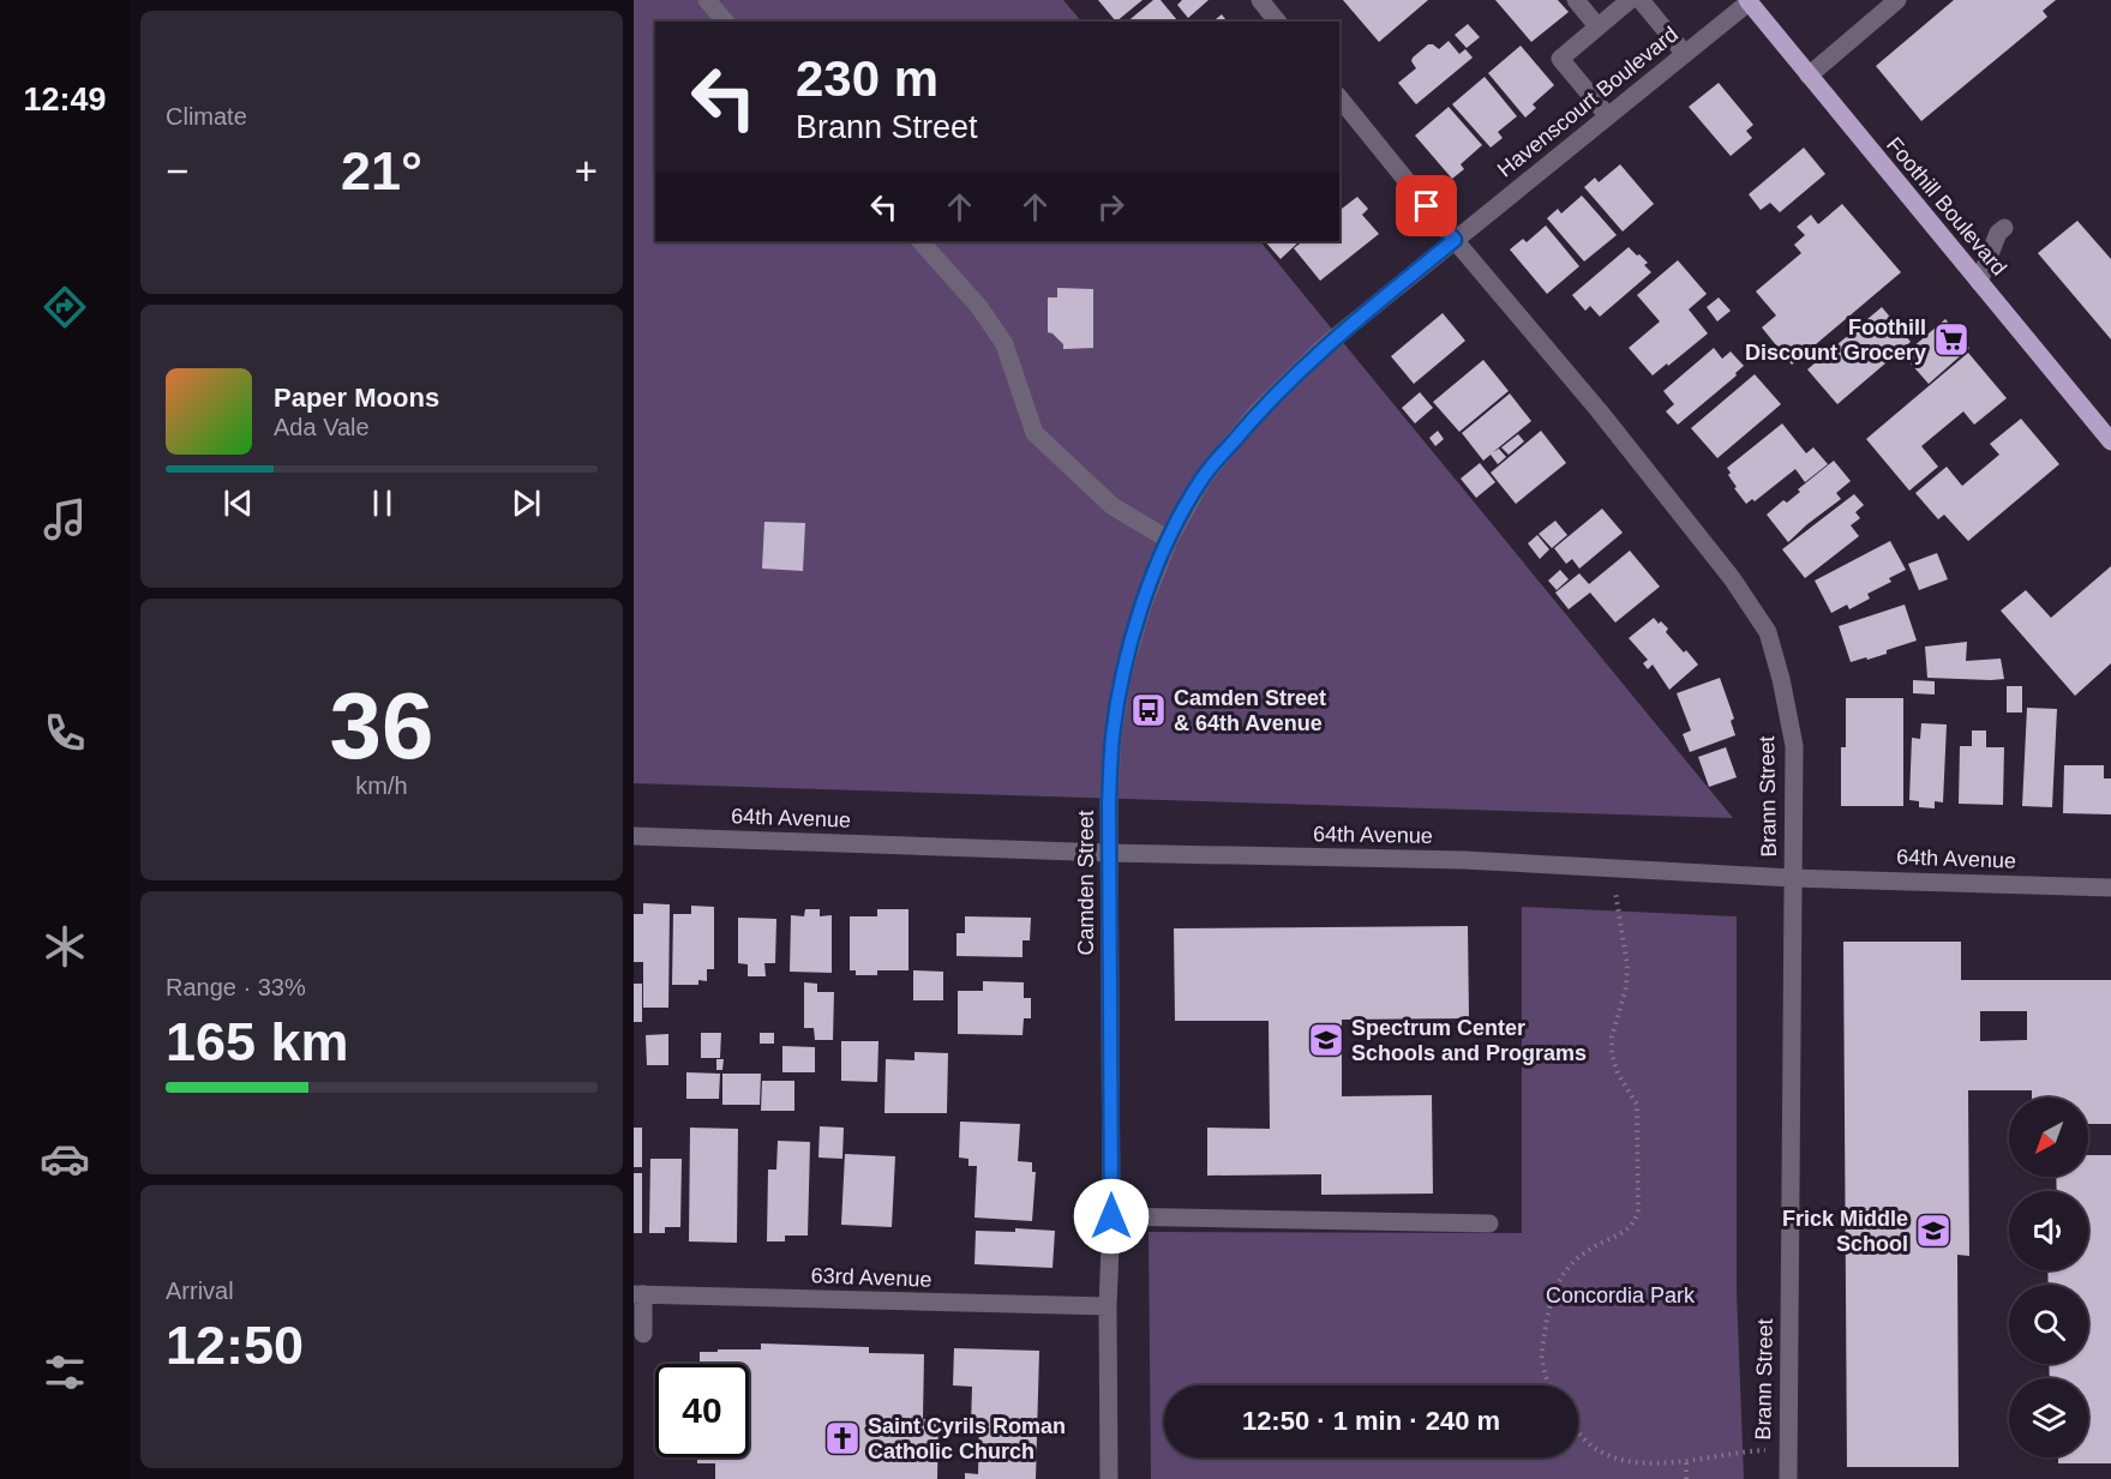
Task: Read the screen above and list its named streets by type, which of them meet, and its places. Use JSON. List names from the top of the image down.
{
  "streets": {
    "main road": ["Foothill Boulevard"],
    "street": [
      "Havenscourt Boulevard",
      "Brann Street",
      "64th Avenue",
      "Camden Street",
      "63rd Avenue"
    ]
  },
  "crossings": [
    ["Havenscourt Boulevard", "Foothill Boulevard"],
    ["Havenscourt Boulevard", "Brann Street"],
    ["Havenscourt Boulevard", "Camden Street"],
    ["Brann Street", "64th Avenue"],
    ["Brann Street", "Camden Street"],
    ["64th Avenue", "Camden Street"],
    ["Camden Street", "63rd Avenue"]
  ],
  "parks": ["Concordia Park"],
  "places": {
    "supermarket": ["Foothill Discount Grocery"],
    "bus stop": ["Camden Street & 64th Avenue"],
    "school or university": ["Spectrum Center Schools and Programs", "Frick Middle School"],
    "church": ["Saint Cyrils Roman Catholic Church"]
  },
  "north": "bottom left",
  "page": {
    "tabs": "12:49",
    "tile": [
      "Climate",
      ["36", "km/h"],
      ["Range · 33%", "165 km"],
      ["Arrival", "12:50"]
    ],
    "turn": ["230 m", "Brann Street"],
    "heat": ["−", "21°", "+"],
    "song": ["Paper Moons", "Ada Vale"],
    "limit": "40",
    "trip": "12:50 · 1 min · 240 m"
  }
}
